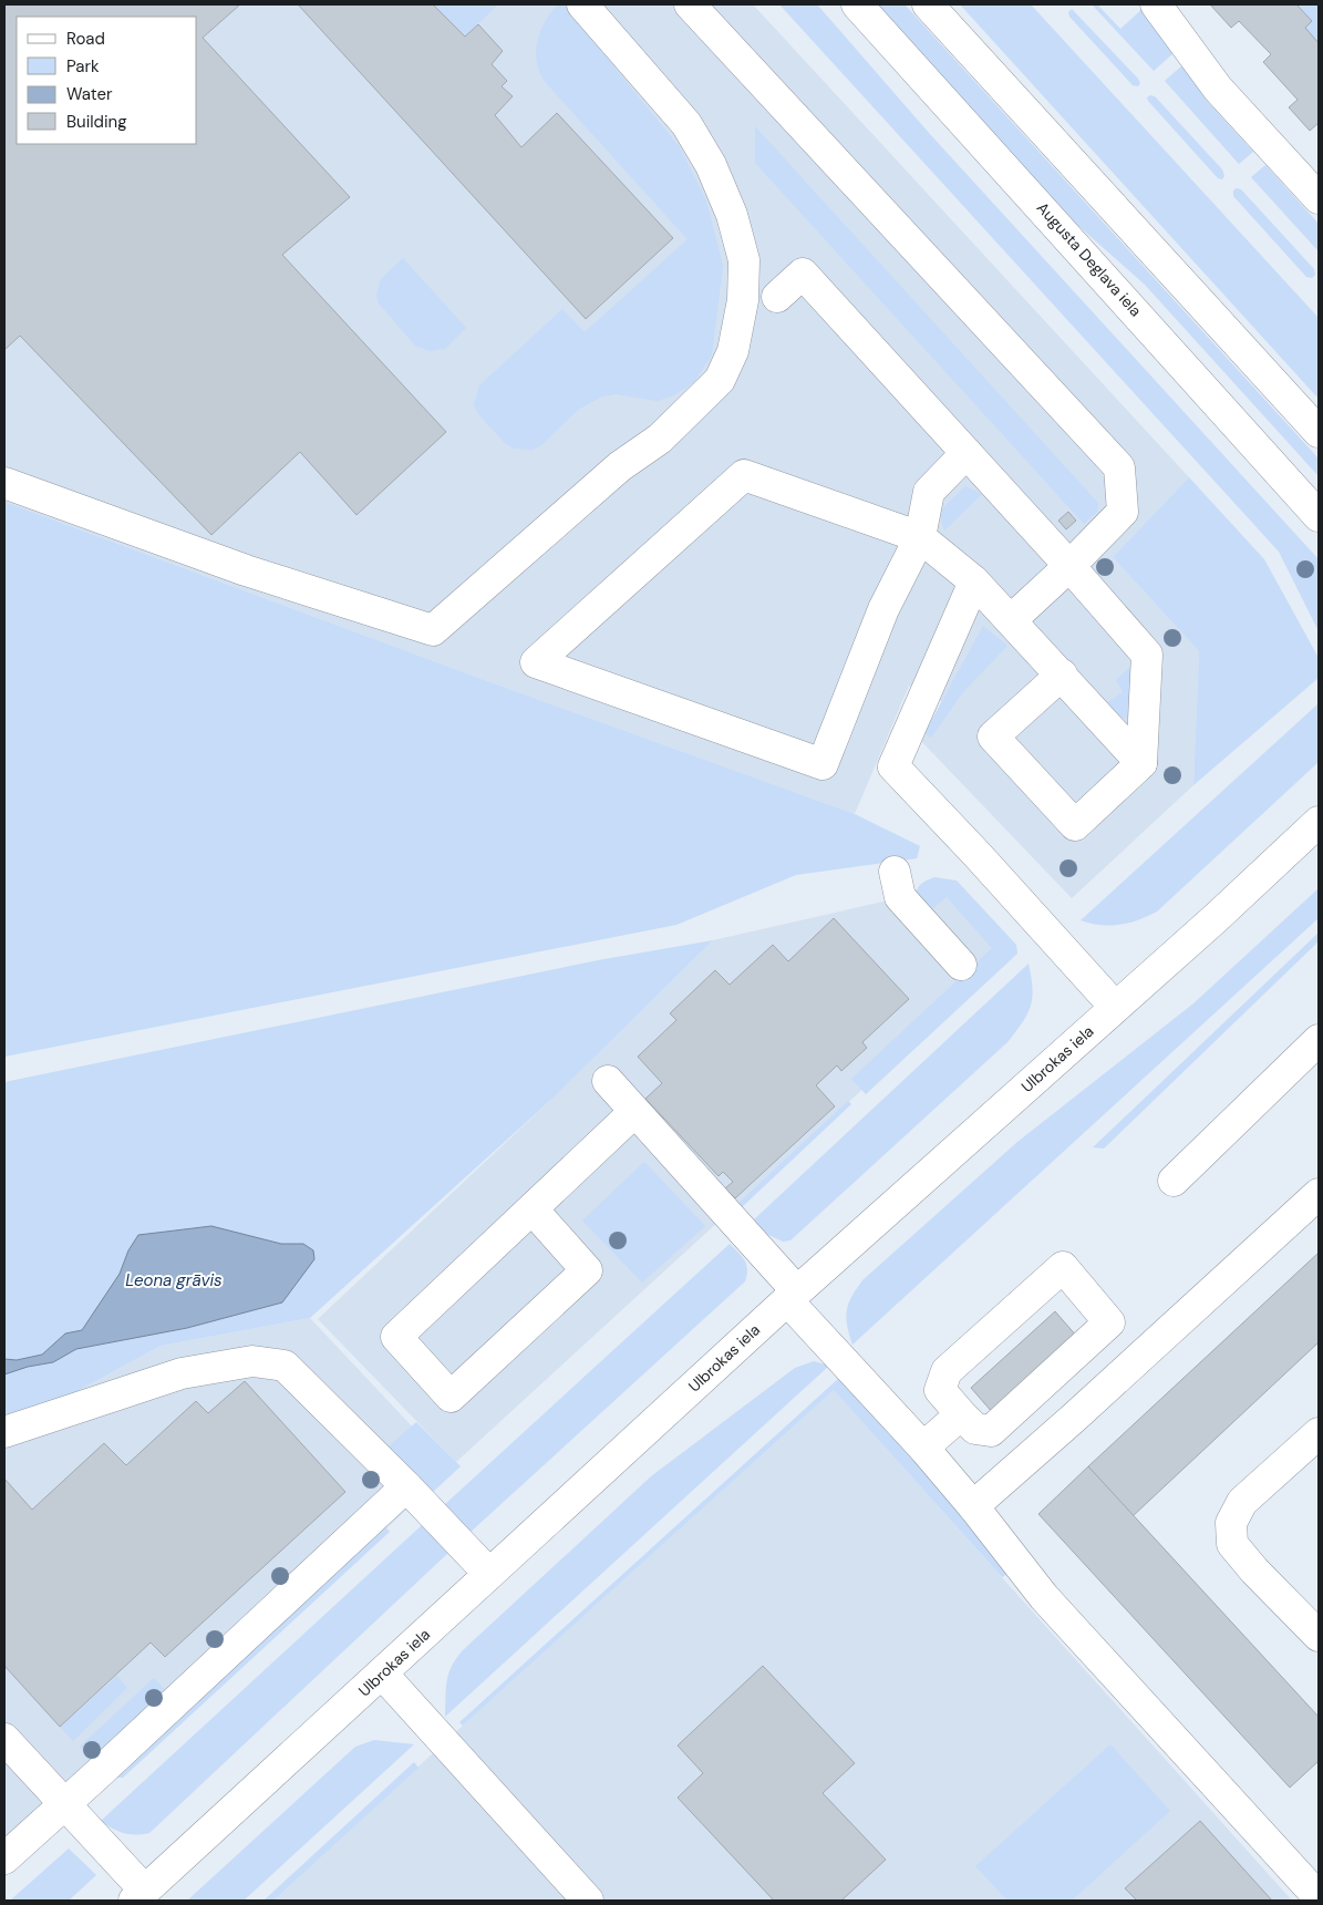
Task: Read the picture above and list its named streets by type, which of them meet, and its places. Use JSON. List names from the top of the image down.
{
  "streets": {
    "main road": ["Augusta Deglava iela", "Ulbrokas iela"]
  },
  "water": ["Leona grāvis"],
  "legend": [
    "Road",
    "Park",
    "Water",
    "Building"
  ]
}
